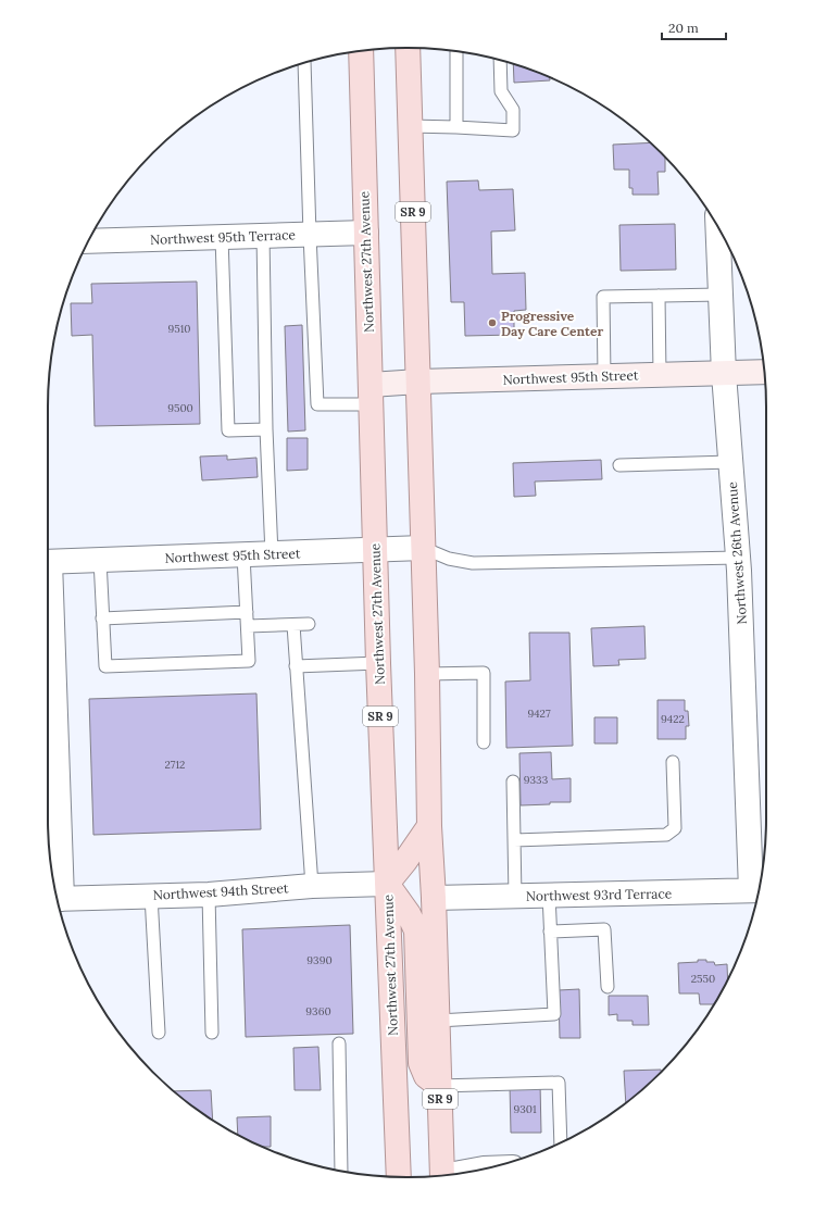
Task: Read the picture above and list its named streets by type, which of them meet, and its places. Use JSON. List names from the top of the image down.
{
  "streets": {
    "main road": ["SR 9", "Northwest 27th Avenue", "Northwest 95th Street"],
    "street": [
      "Northwest 95th Terrace",
      "Northwest 26th Avenue",
      "Northwest 94th Street",
      "Northwest 93rd Terrace"
    ]
  },
  "crossings": [
    ["SR 9", "Northwest 95th Street"],
    ["SR 9", "Northwest 93rd Terrace"],
    ["Northwest 95th Terrace", "Northwest 27th Avenue"],
    ["Northwest 27th Avenue", "Northwest 95th Street"],
    ["Northwest 27th Avenue", "Northwest 94th Street"],
    ["Northwest 95th Street", "Northwest 26th Avenue"],
    ["Northwest 26th Avenue", "Northwest 93rd Terrace"]
  ],
  "places": ["Progressive Day Care Center"],
  "house_numbers": [
    "9510",
    "9500",
    "9427",
    "9422",
    "2712",
    "9333",
    "9390",
    "2550",
    "9360",
    "9301"
  ],
  "scale_bar": "20 m"
}
